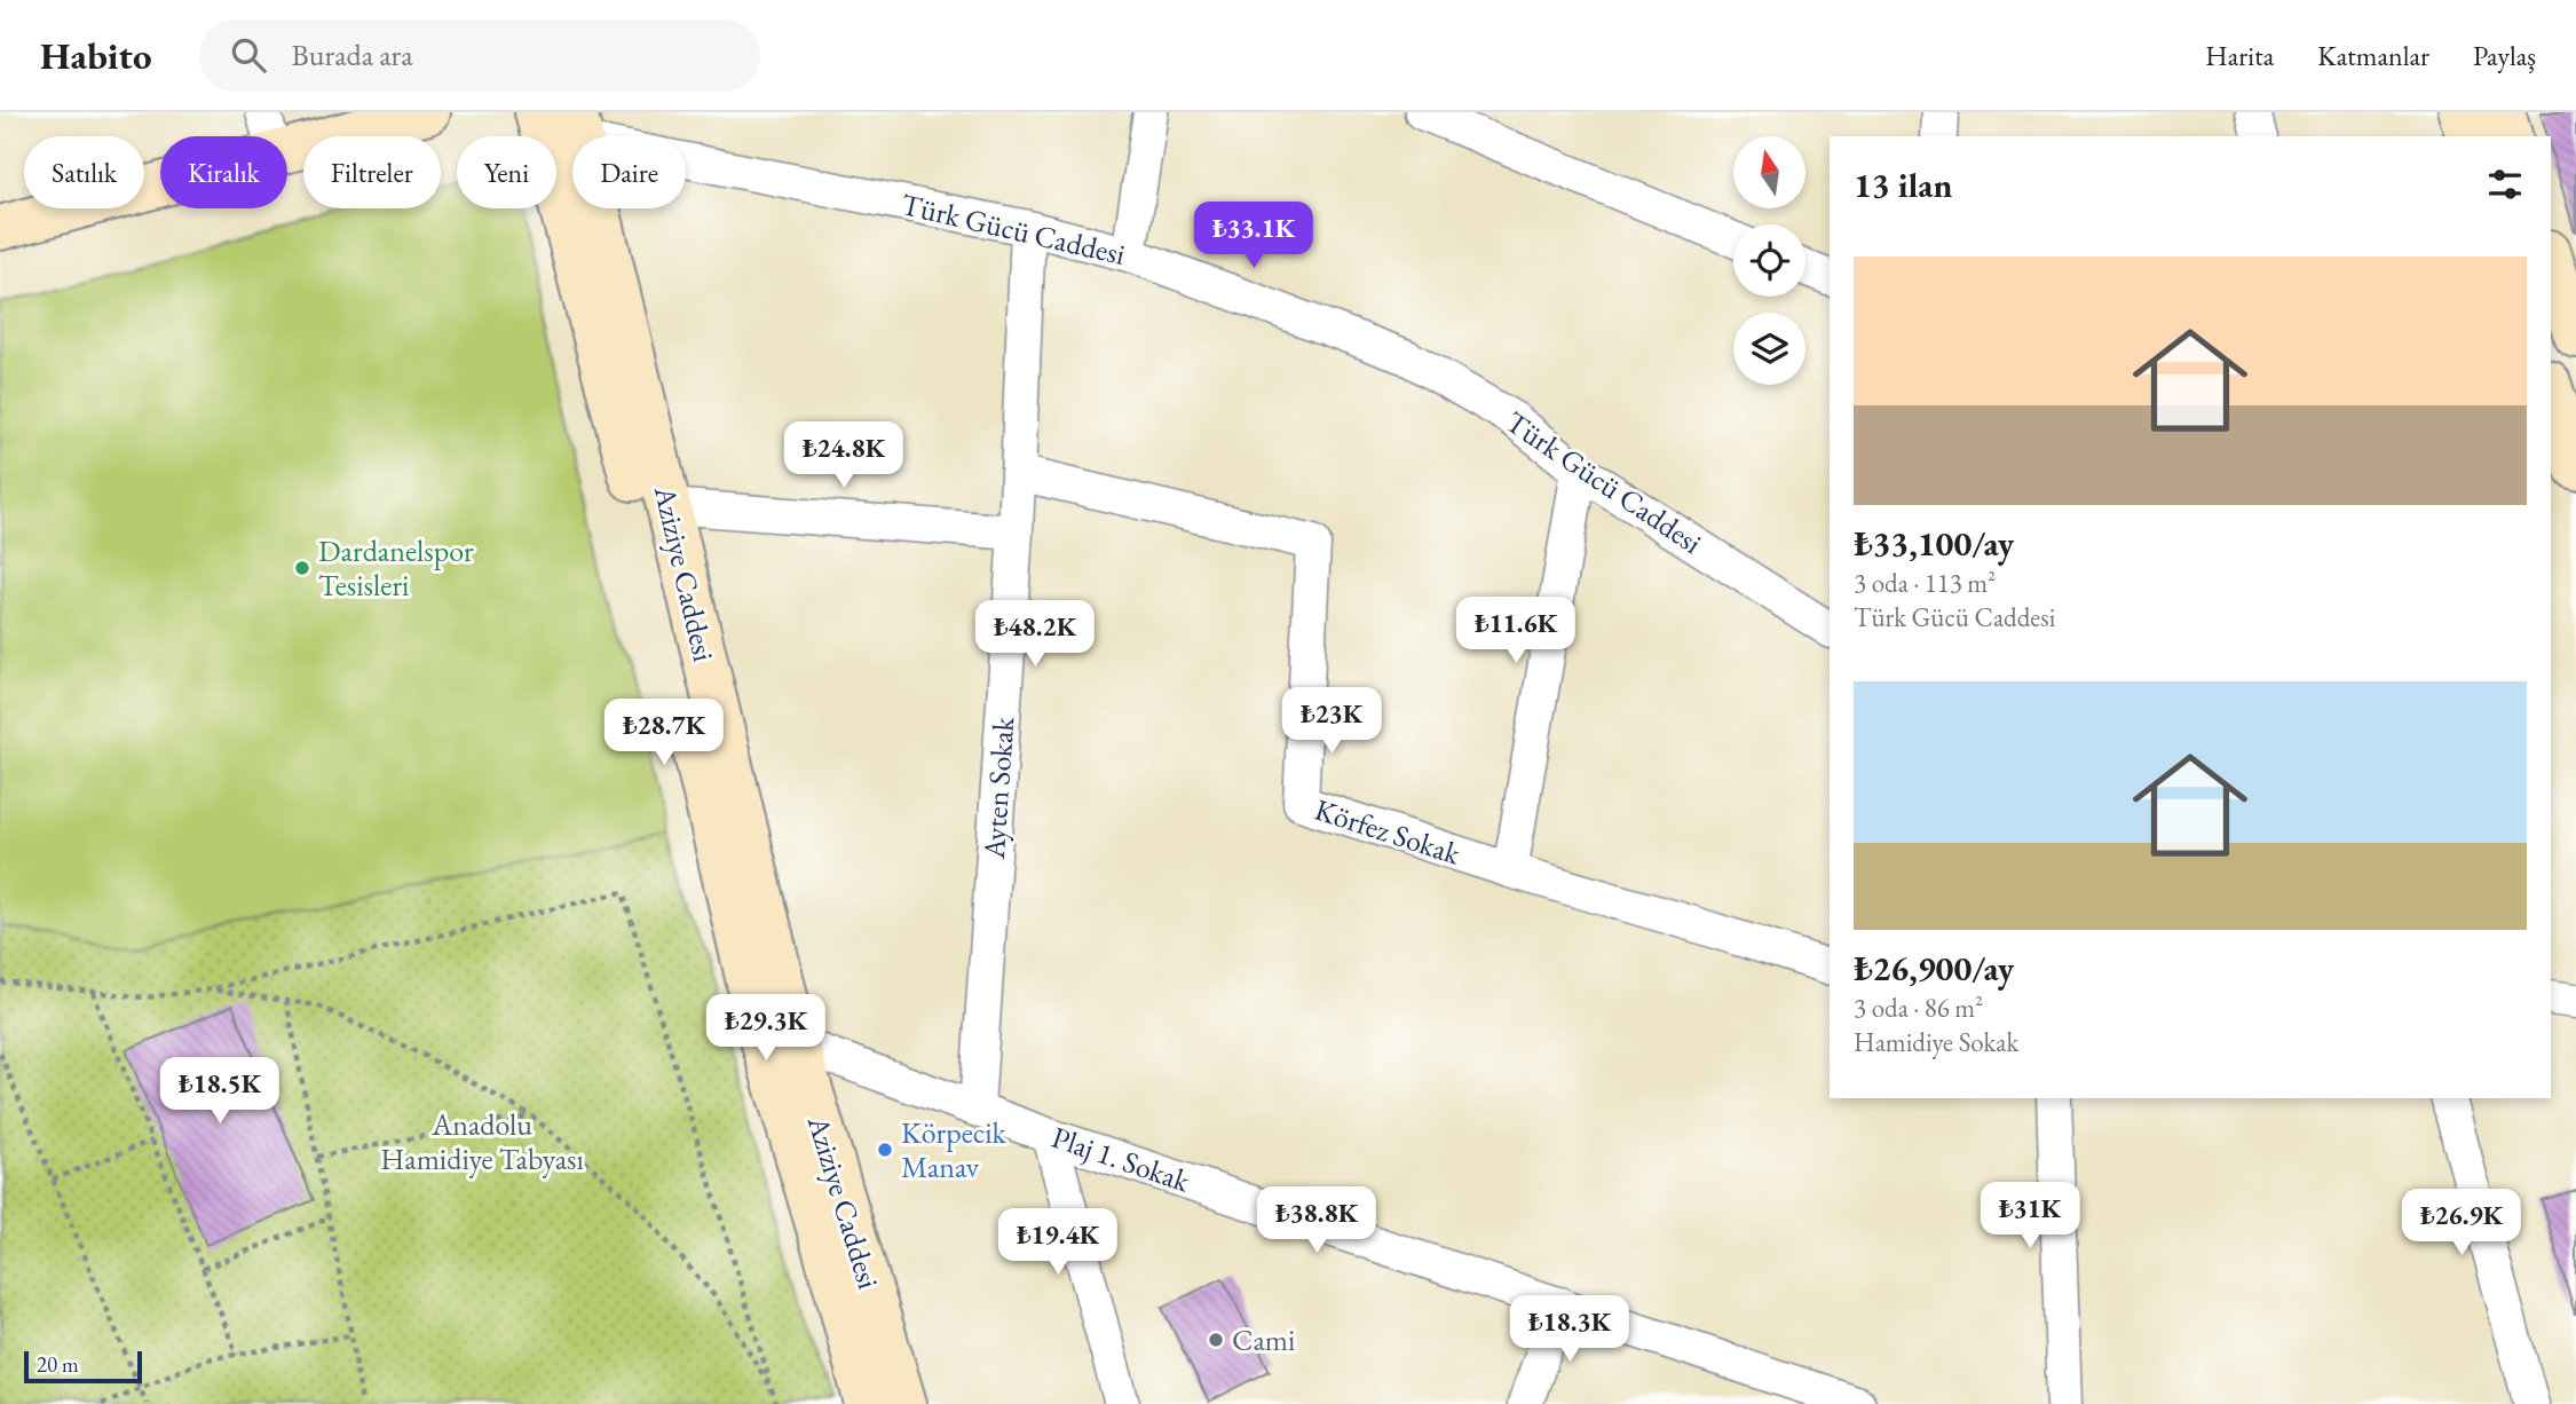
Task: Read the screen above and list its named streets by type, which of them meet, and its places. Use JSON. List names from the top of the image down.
{
  "streets": {
    "street": [
      "Türk Gücü Caddesi",
      "Aziziye Caddesi",
      "Ayten Sokak",
      "Körfez Sokak",
      "Plaj 1. Sokak"
    ]
  },
  "crossings": [
    ["Türk Gücü Caddesi", "Aziziye Caddesi"],
    ["Türk Gücü Caddesi", "Ayten Sokak"],
    ["Aziziye Caddesi", "Plaj 1. Sokak"],
    ["Ayten Sokak", "Körfez Sokak"],
    ["Ayten Sokak", "Plaj 1. Sokak"]
  ],
  "parks": ["Anadolu Hamidiye Tabyası"],
  "places": ["Dardanelspor Tesisleri", "Körpecik Manav", "Cami"],
  "scale_bar": "20 m",
  "north": "top",
  "page": {
    "header": "Habito",
    "search": "Burada ara",
    "nav": ["Harita", "Katmanlar", "Paylaş"],
    "chip": [
      "Satılık",
      "Kiralık",
      "Filtreler",
      "Yeni",
      "Daire"
    ],
    "heading": "13 ilan",
    "price": [
      "₺33.1K",
      "₺24.8K",
      "₺11.6K",
      "₺48.2K",
      "₺23K",
      "₺28.7K",
      "₺29.3K",
      "₺18.5K",
      "₺31K",
      "₺38.8K",
      "₺26.9K",
      "₺19.4K",
      "₺18.3K"
    ],
    "list": [
      {
        "name": "₺33,100/ay",
        "note": "3 oda · 113 m² · Türk Gücü Caddesi"
      },
      {
        "name": "₺26,900/ay",
        "note": "3 oda · 86 m² · Hamidiye Sokak"
      }
    ],
    "scale": "20 m"
  }
}
